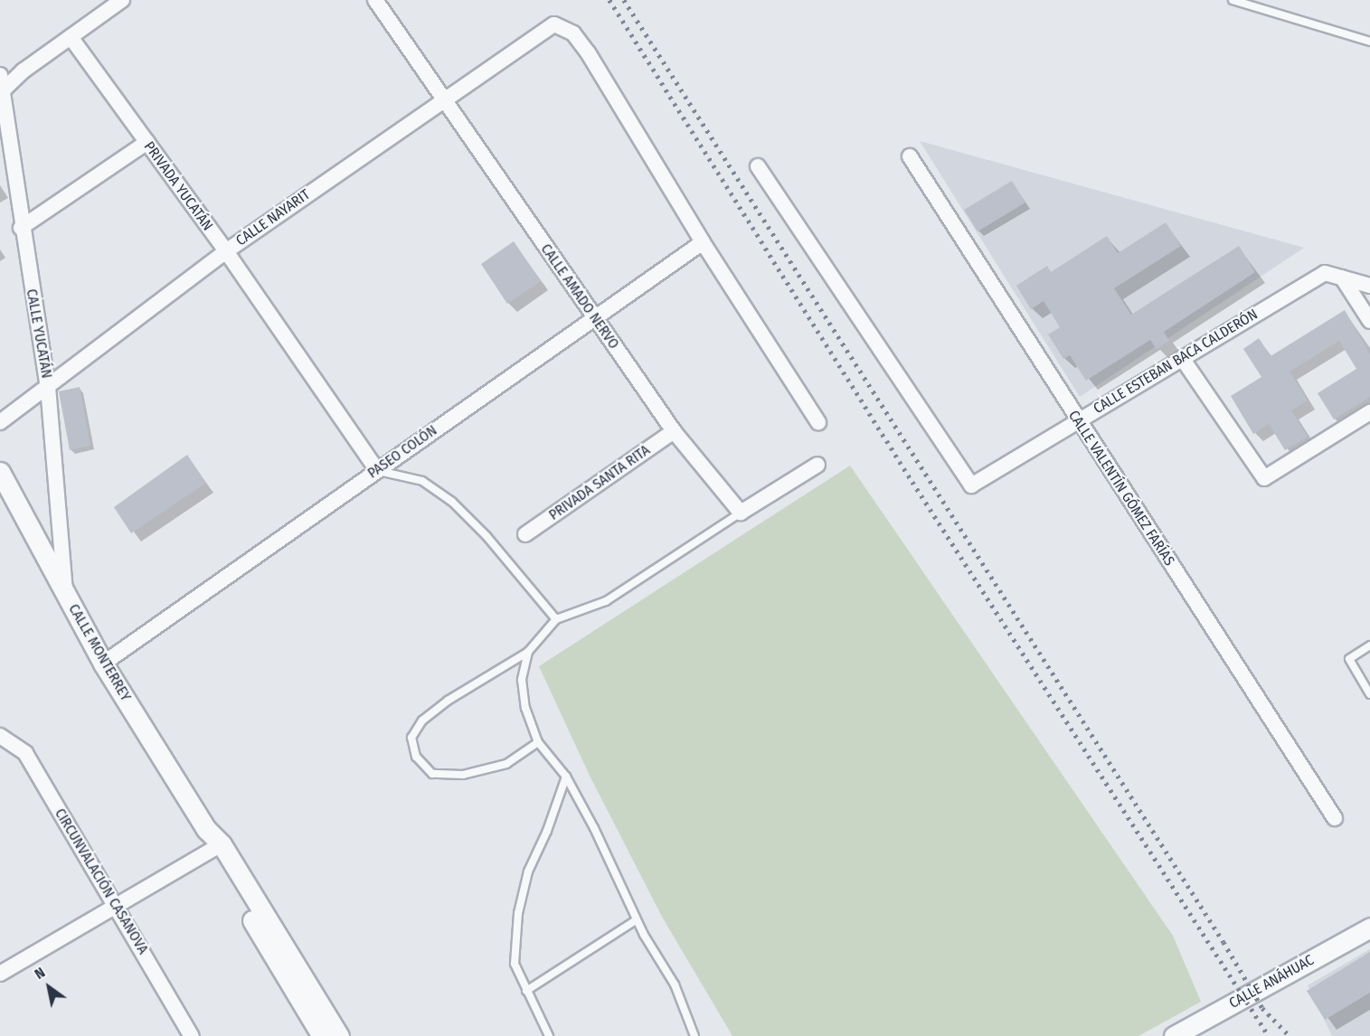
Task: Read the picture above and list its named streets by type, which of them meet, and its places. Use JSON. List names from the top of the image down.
{
  "streets": {
    "street": [
      "PRIVADA YUCATÁN",
      "CALLE NAYARIT",
      "CALLE AMADO NERVO",
      "CALLE YUCATÁN",
      "CALLE ESTEBAN BACA CALDERÓN",
      "PASEO COLÓN",
      "PRIVADA SANTA RITA",
      "CALLE VALENTÍN GÓMEZ FARÍAS",
      "CALLE MONTERREY",
      "CIRCUNVALACIÓN CASANOVA",
      "CALLE ANÁHUAC"
    ]
  },
  "crossings": [
    ["PRIVADA YUCATÁN", "CALLE NAYARIT"],
    ["PRIVADA YUCATÁN", "PASEO COLÓN"],
    ["CALLE NAYARIT", "CALLE AMADO NERVO"],
    ["CALLE NAYARIT", "CALLE YUCATÁN"],
    ["CALLE NAYARIT", "PASEO COLÓN"],
    ["CALLE AMADO NERVO", "PASEO COLÓN"],
    ["CALLE AMADO NERVO", "PRIVADA SANTA RITA"],
    ["CALLE YUCATÁN", "CALLE MONTERREY"],
    ["CALLE ESTEBAN BACA CALDERÓN", "CALLE VALENTÍN GÓMEZ FARÍAS"],
    ["PASEO COLÓN", "CALLE MONTERREY"]
  ],
  "north": "top left"
}
